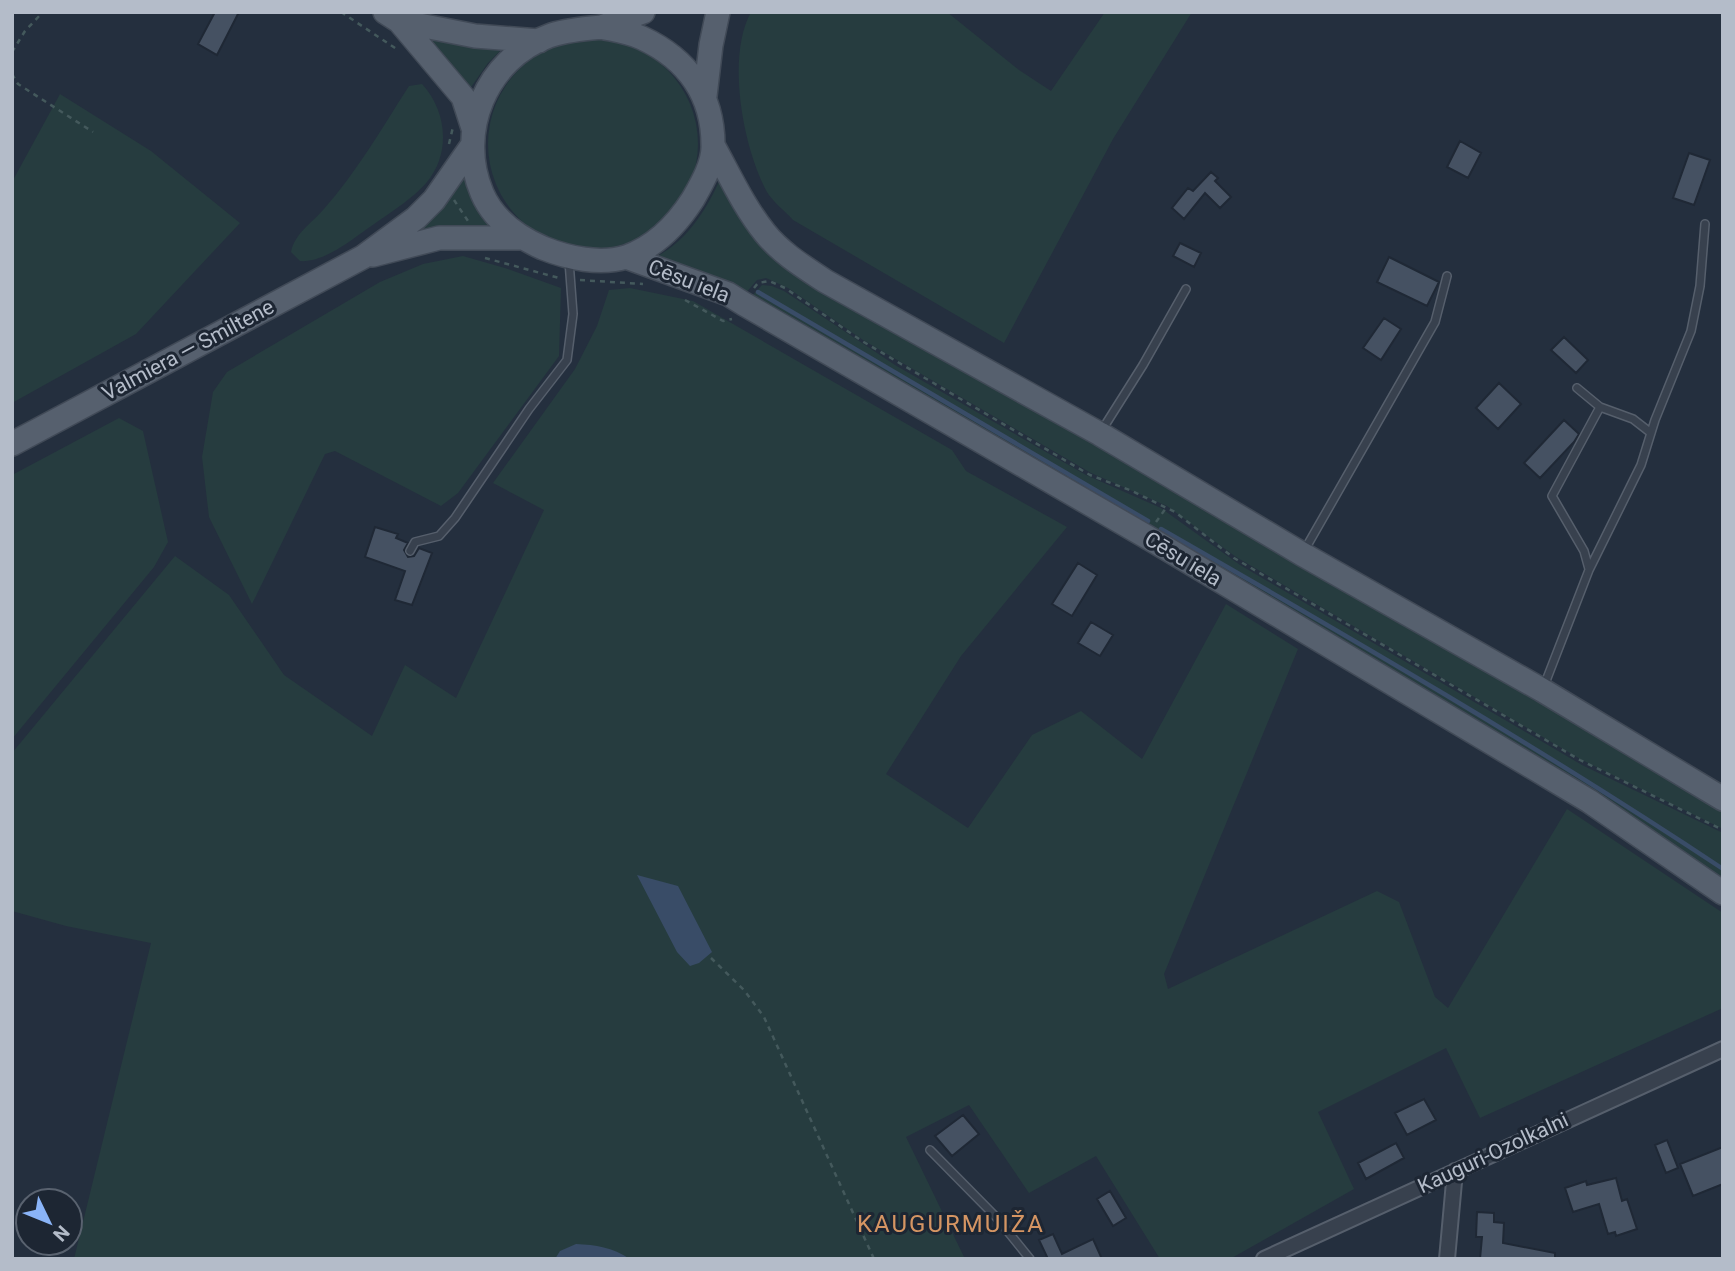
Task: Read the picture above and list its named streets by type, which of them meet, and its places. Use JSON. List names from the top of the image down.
{
  "streets": {
    "main road": ["Cēsu iela", "Valmiera — Smiltene"],
    "street": ["Kauguri-Ozolkalni"]
  },
  "crossings": [
    ["Cēsu iela", "Valmiera — Smiltene"]
  ],
  "districts": ["KAUGURMUIŽA"],
  "north": "bottom right"
}
